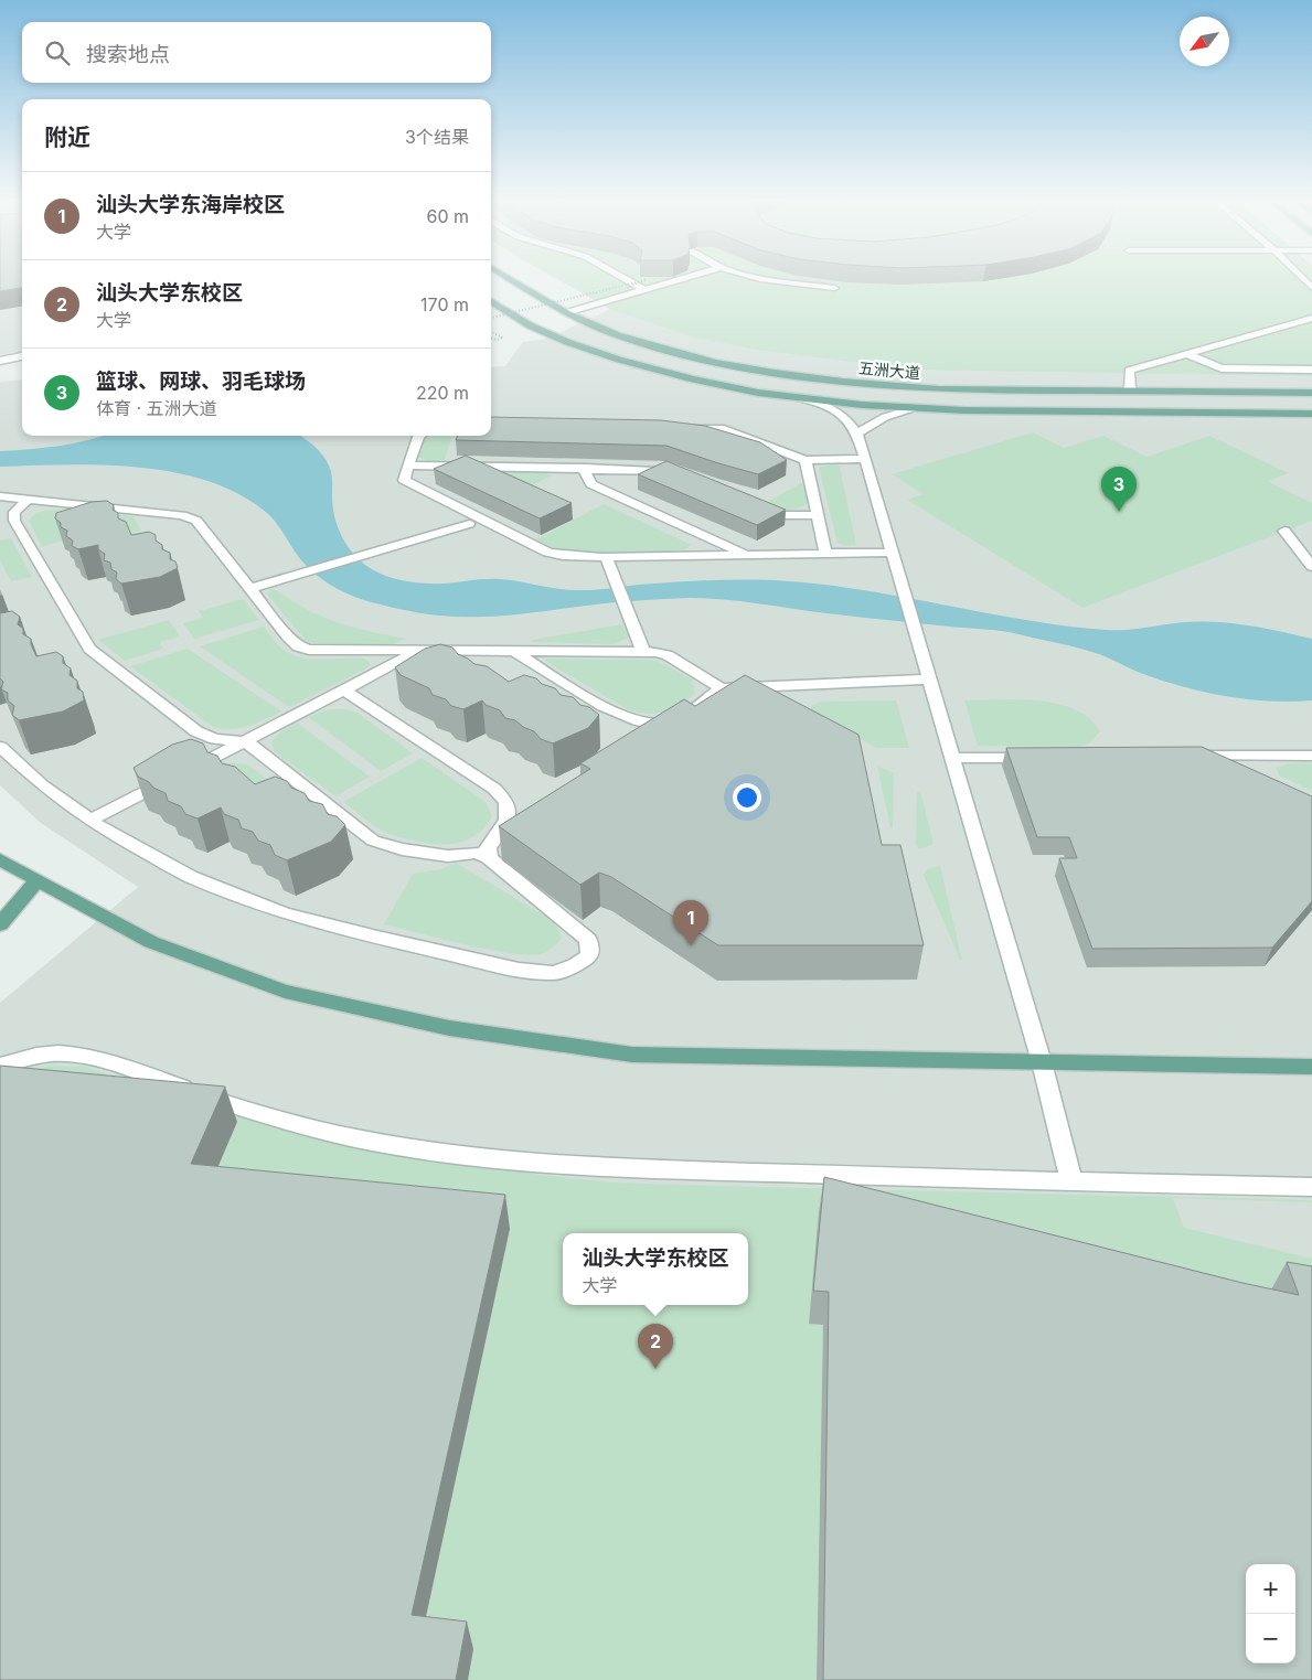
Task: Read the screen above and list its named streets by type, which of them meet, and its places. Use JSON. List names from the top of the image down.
{
  "streets": {
    "main road": ["五洲大道"]
  },
  "north": "bottom left",
  "page": {
    "search": "搜索地点",
    "heading": ["附近", "3个结果"],
    "list": [
      {
        "mark": "1",
        "name": "汕头大学东海岸校区",
        "note": "大学",
        "value": "60 m"
      },
      {
        "mark": "2",
        "name": "汕头大学东校区",
        "note": "大学",
        "value": "170 m"
      },
      {
        "mark": "3",
        "name": "篮球、网球、羽毛球场",
        "note": "体育 · 五洲大道",
        "value": "220 m"
      }
    ],
    "pins": ["3", "1", "2"],
    "popup": ["汕头大学东校区", "大学"],
    "map_buttons": ["+", "−"]
  }
}
